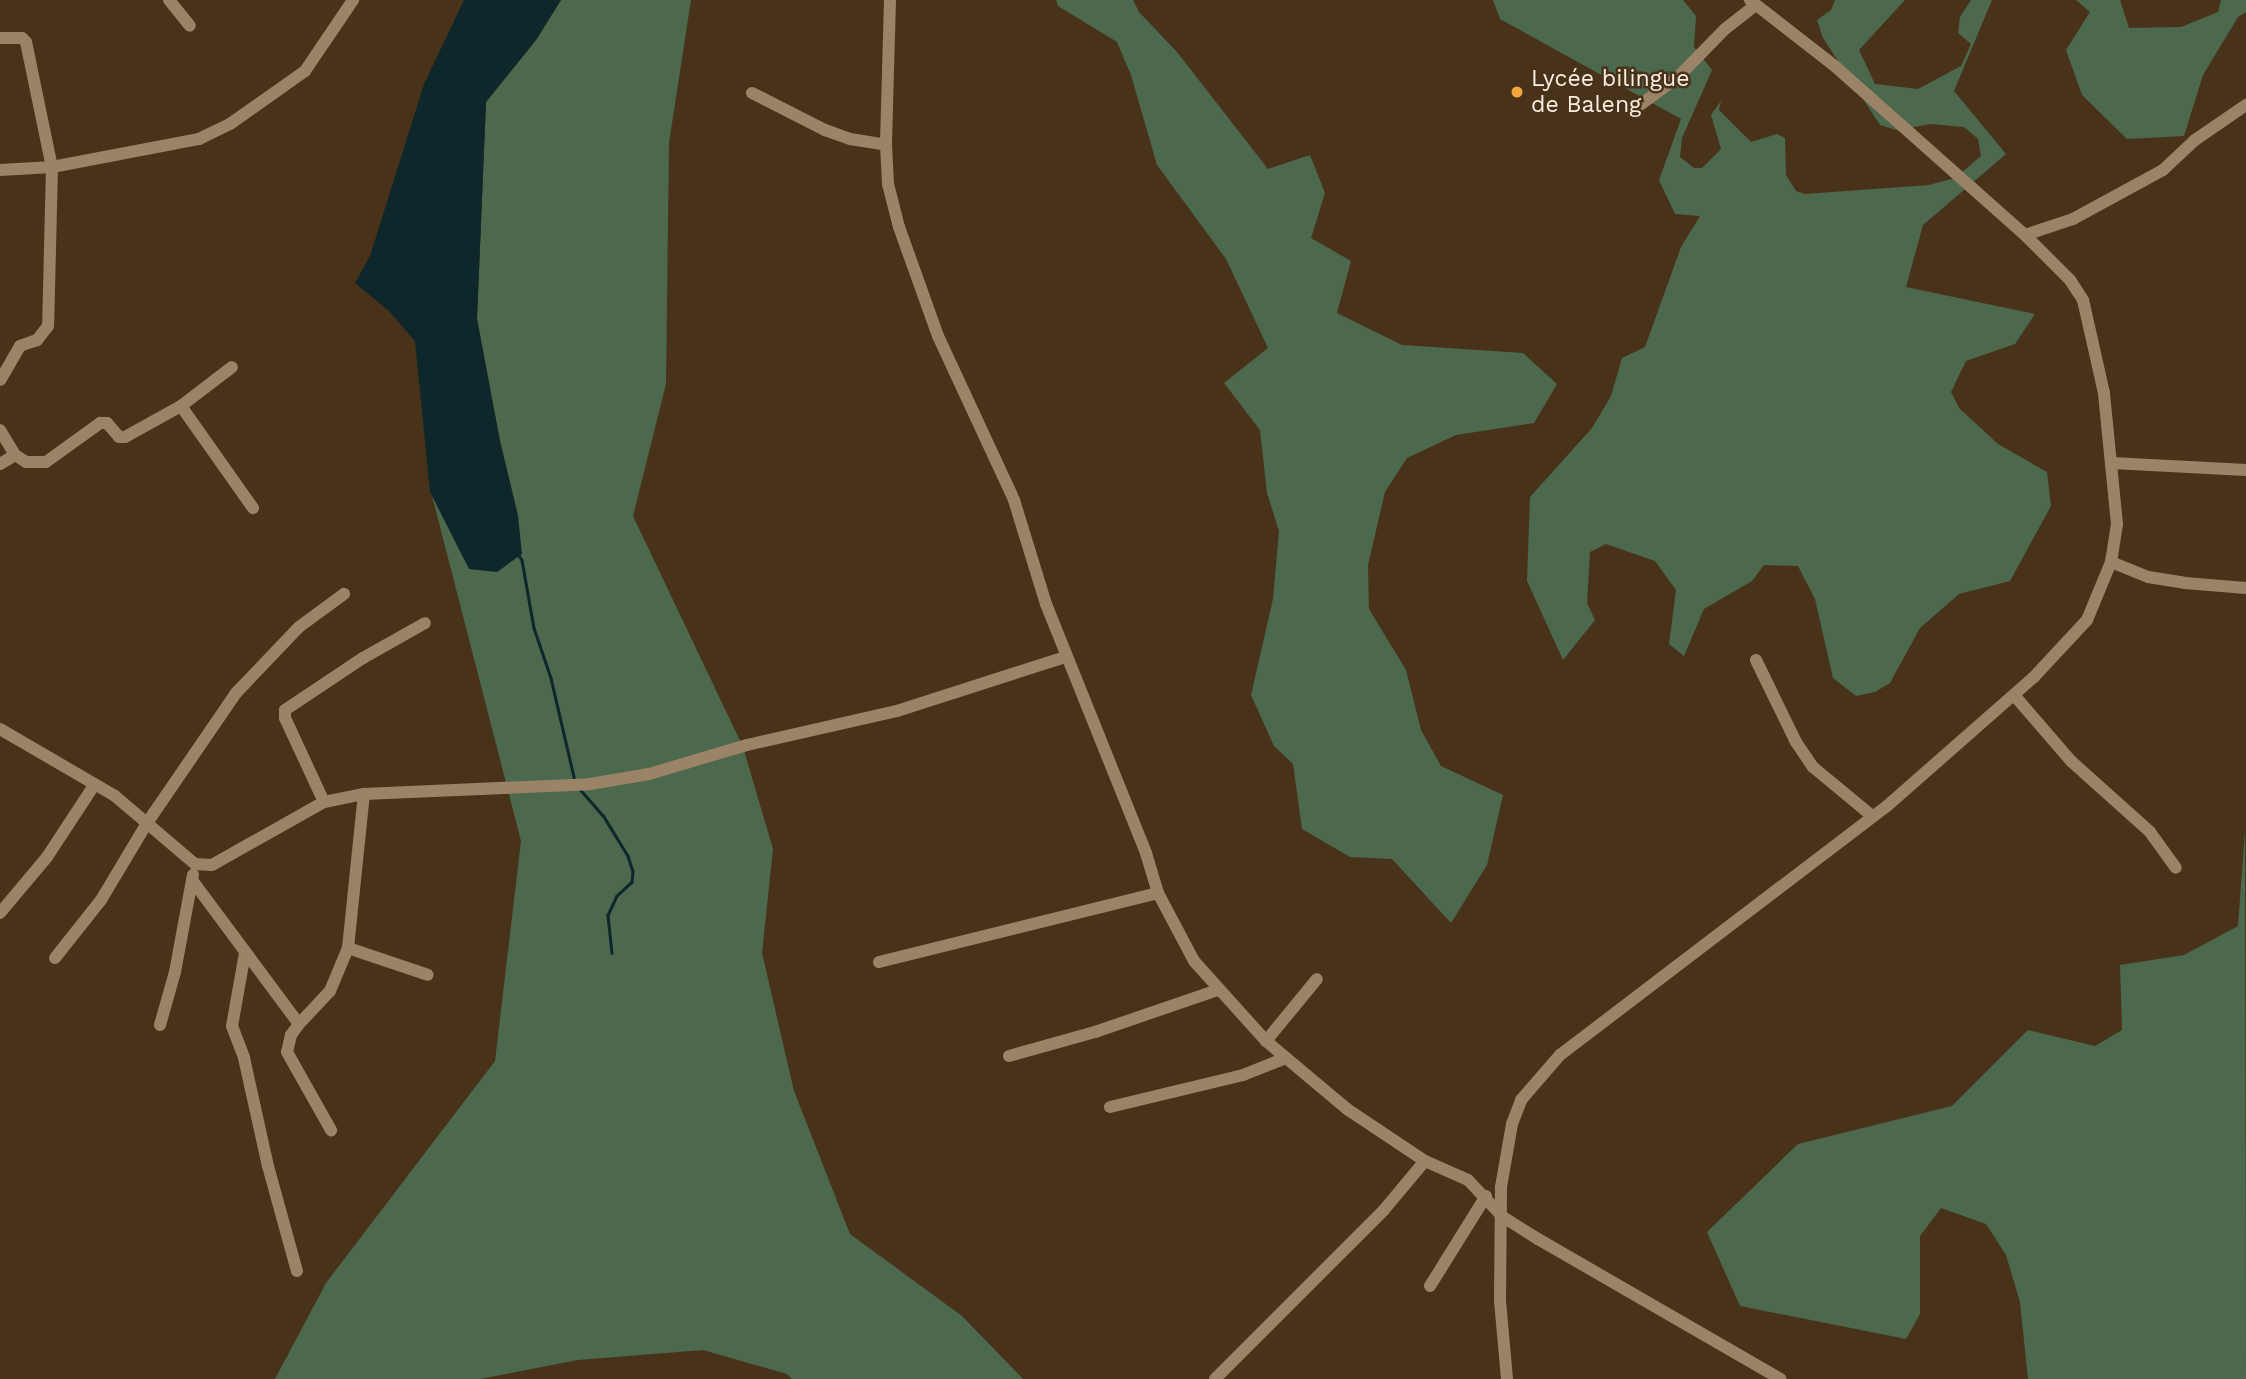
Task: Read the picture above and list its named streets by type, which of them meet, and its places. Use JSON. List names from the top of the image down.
{
  "places": ["Lycée bilingue de Baleng"]
}
